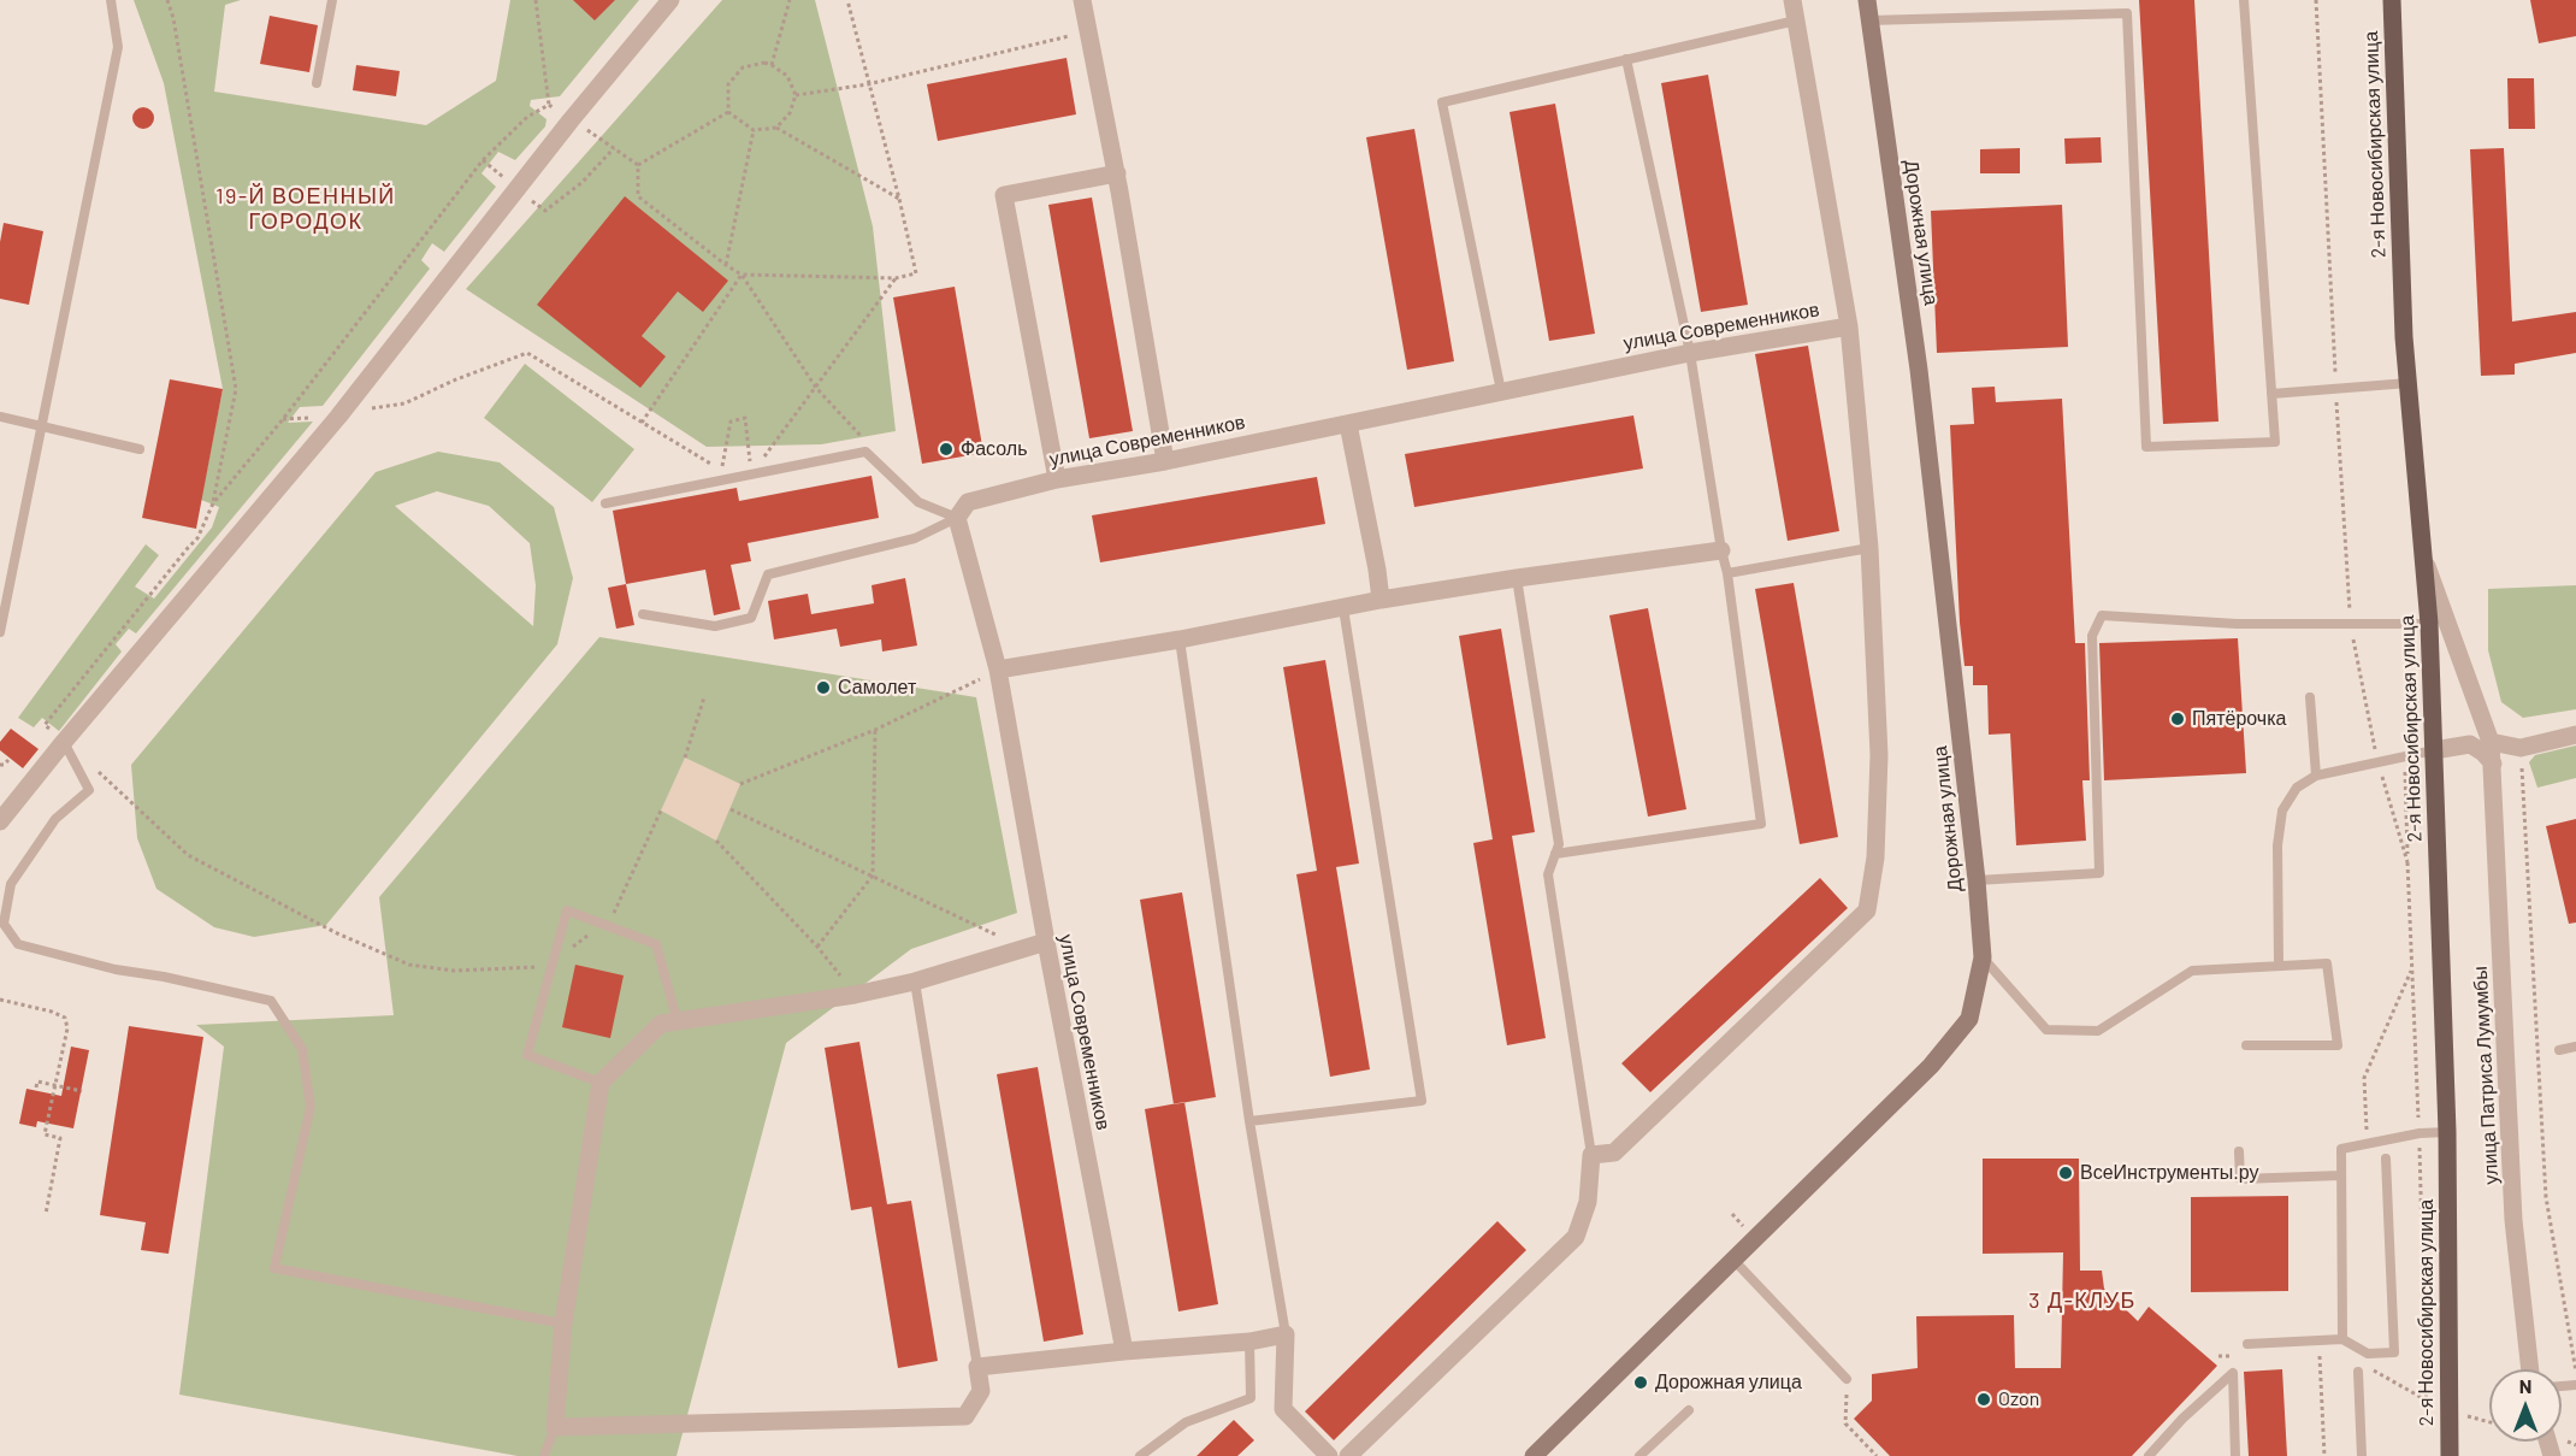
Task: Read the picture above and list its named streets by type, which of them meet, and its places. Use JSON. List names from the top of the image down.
{
  "streets": {
    "main road": ["2-я Новосибирская улица"],
    "street": ["Дорожная улица", "улица Современников", "улица Патриса Лумумбы"]
  },
  "crossings": [
    ["2-я Новосибирская улица", "улица Патриса Лумумбы"]
  ],
  "districts": ["19-Й ВОЕННЫЙ ГОРОДОК", "3 Д-КЛУБ"],
  "places": [
    "Фасоль",
    "Самолет",
    "Пятёрочка",
    "ВсеИнструменты.ру",
    "Дорожная улица",
    "Ozon"
  ],
  "north": "top"
}
